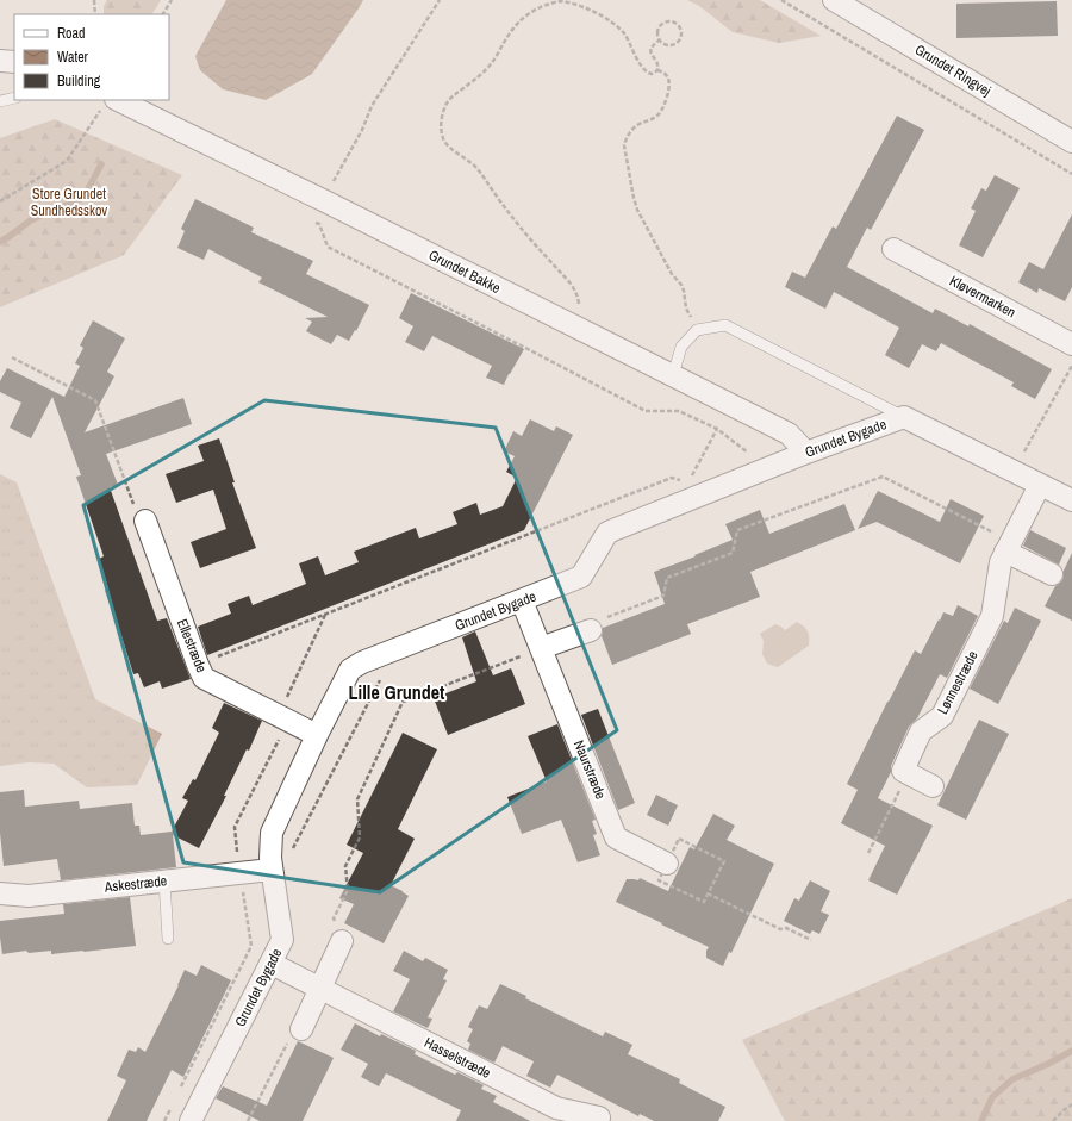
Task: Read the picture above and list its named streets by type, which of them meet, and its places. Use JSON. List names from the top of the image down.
{
  "streets": {
    "street": [
      "Grundet Ringvej",
      "Grundet Bakke",
      "Kløvermarken",
      "Grundet Bygade",
      "Ellestræde",
      "Lønnestræde",
      "Naurstræde",
      "Askestræde",
      "Hasselstræde"
    ]
  },
  "crossings": [
    ["Grundet Bakke", "Grundet Bygade"],
    ["Grundet Bygade", "Ellestræde"],
    ["Grundet Bygade", "Lønnestræde"],
    ["Grundet Bygade", "Naurstræde"],
    ["Grundet Bygade", "Askestræde"],
    ["Grundet Bygade", "Hasselstræde"]
  ],
  "districts": ["Lille Grundet"],
  "parks": ["Store Grundet Sundhedsskov"],
  "legend": ["Road", "Water", "Building"]
}
